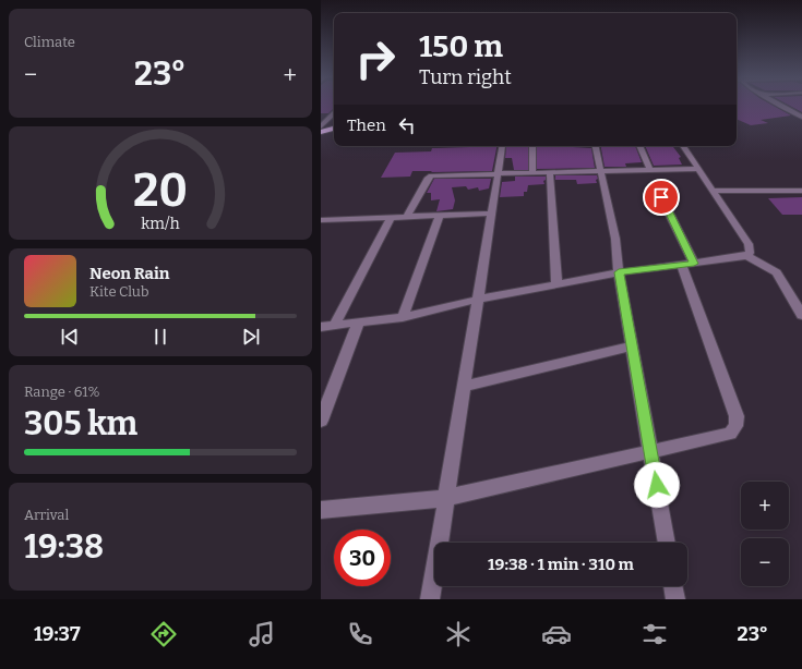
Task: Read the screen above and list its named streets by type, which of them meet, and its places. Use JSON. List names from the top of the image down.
{
  "page": {
    "tile": [
      "Climate",
      ["Range · 61%", "305 km"],
      ["Arrival", "19:38"]
    ],
    "turn": ["150 m", "Turn right"],
    "heat": ["−", "23°", "+"],
    "then": "Then",
    "song": ["Neon Rain", "Kite Club"],
    "map_buttons": ["+", "−"],
    "limit": "30",
    "trip": "19:38 · 1 min · 310 m",
    "tabs": ["19:37", "23°"],
    "gauge": ["20", "km/h"]
  }
}
